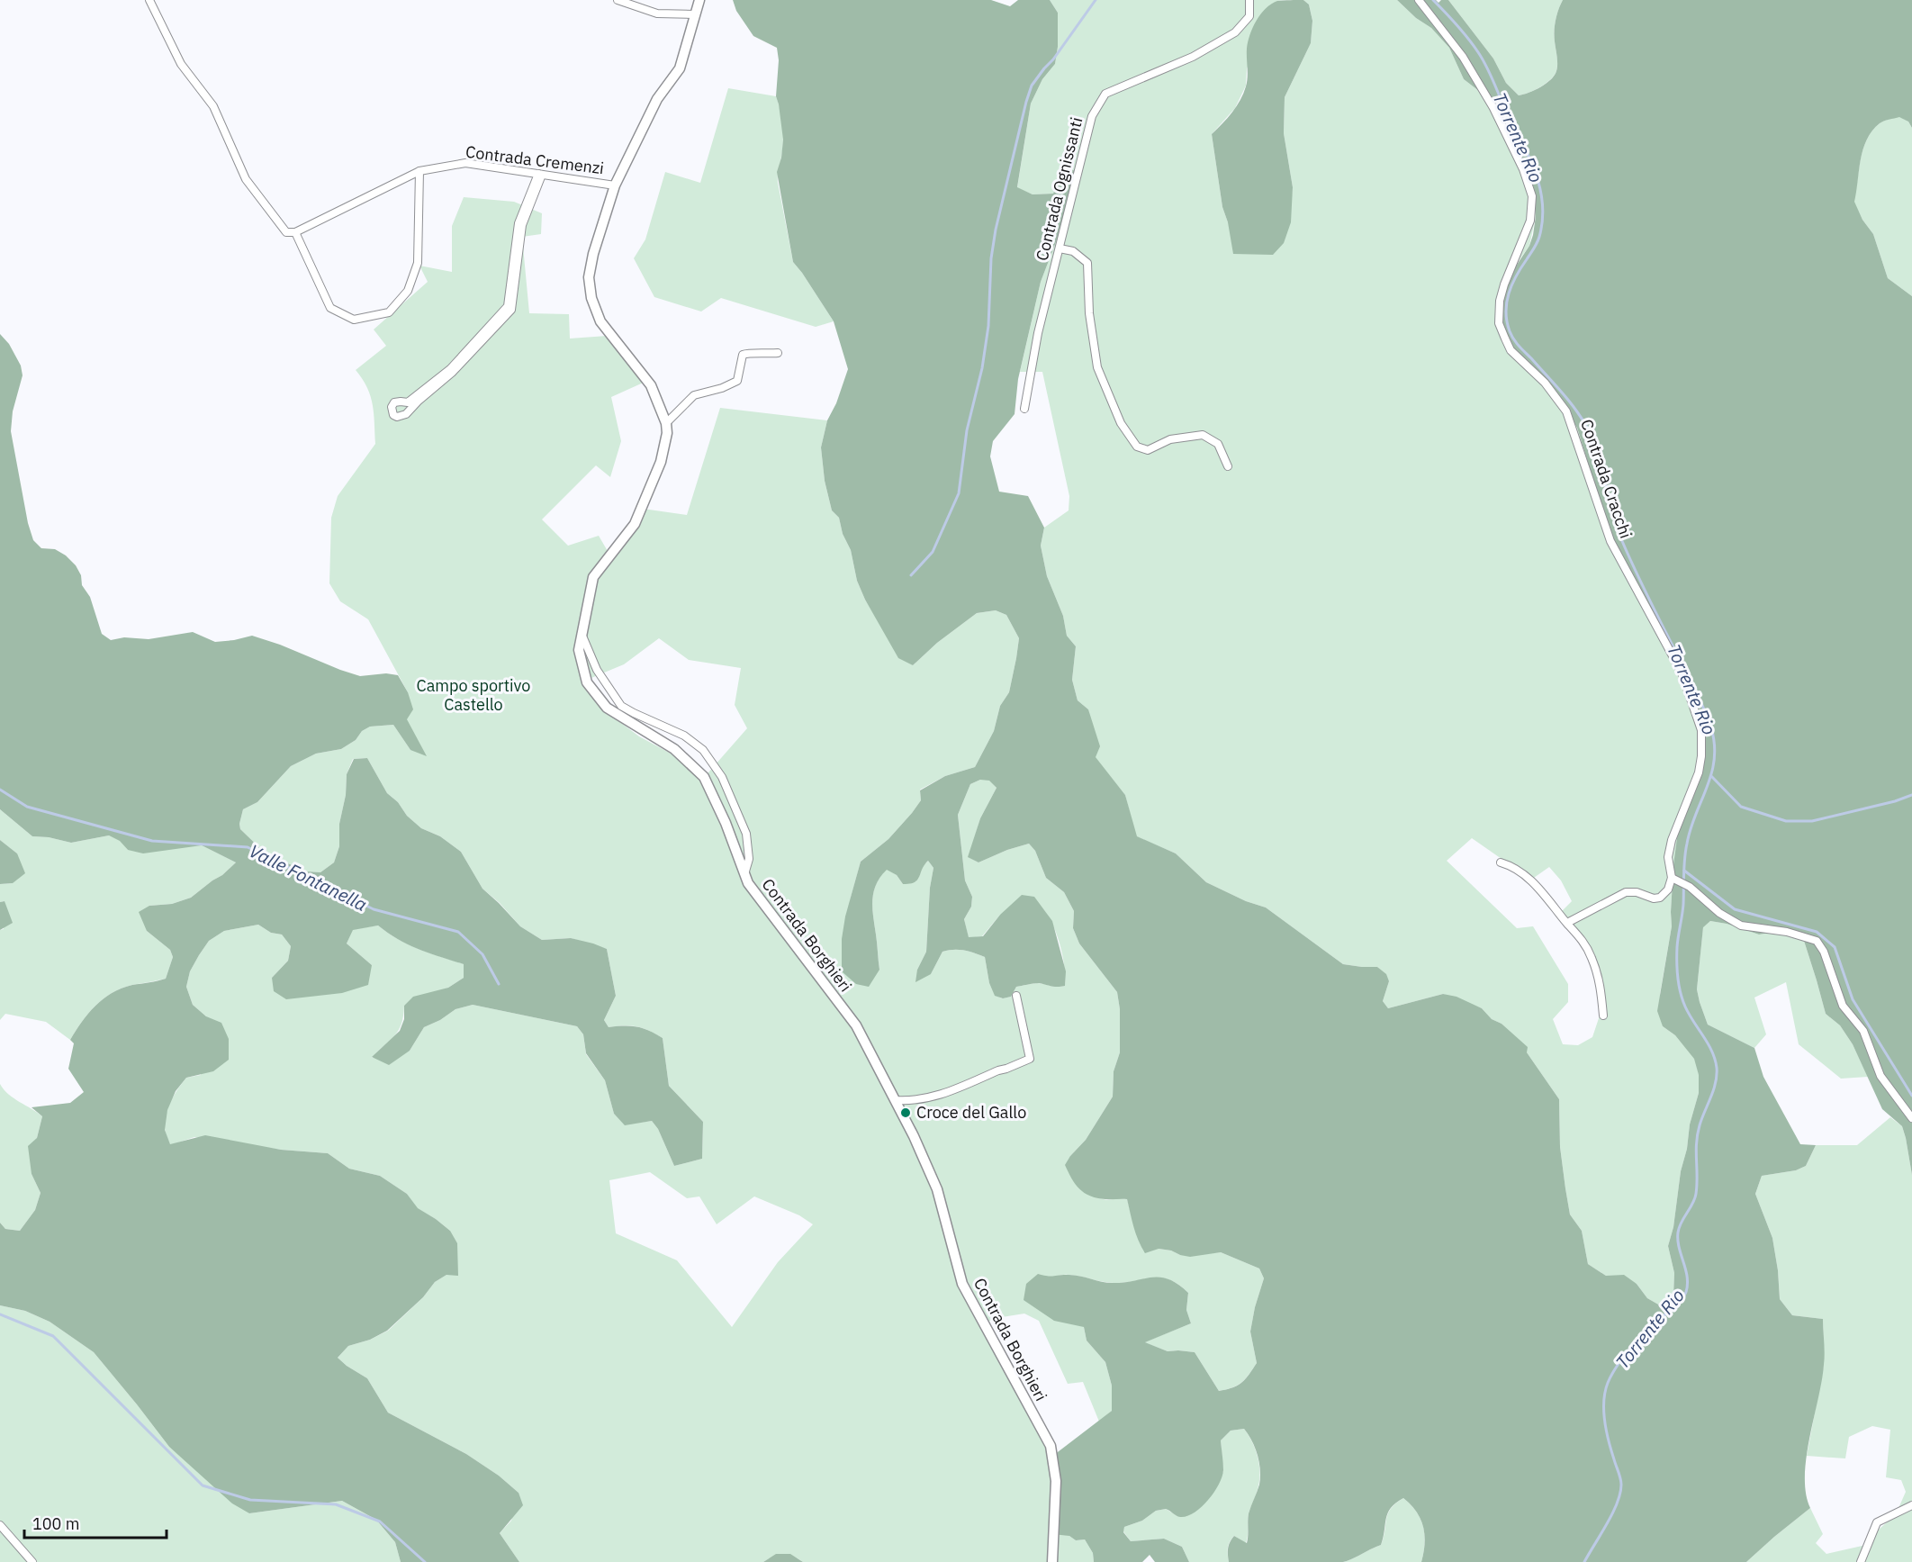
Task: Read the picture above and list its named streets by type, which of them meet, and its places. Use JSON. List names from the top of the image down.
{
  "streets": {
    "street": [
      "Contrada Cremenzi",
      "Contrada Ognissanti",
      "Contrada Cracchi",
      "Contrada Borghieri"
    ]
  },
  "crossings": [
    ["Contrada Cremenzi", "Contrada Borghieri"]
  ],
  "water": ["Torrente Rio", "Valle Fontanella"],
  "parks": ["Campo sportivo Castello"],
  "places": ["Croce del Gallo"],
  "scale_bar": "100 m"
}
